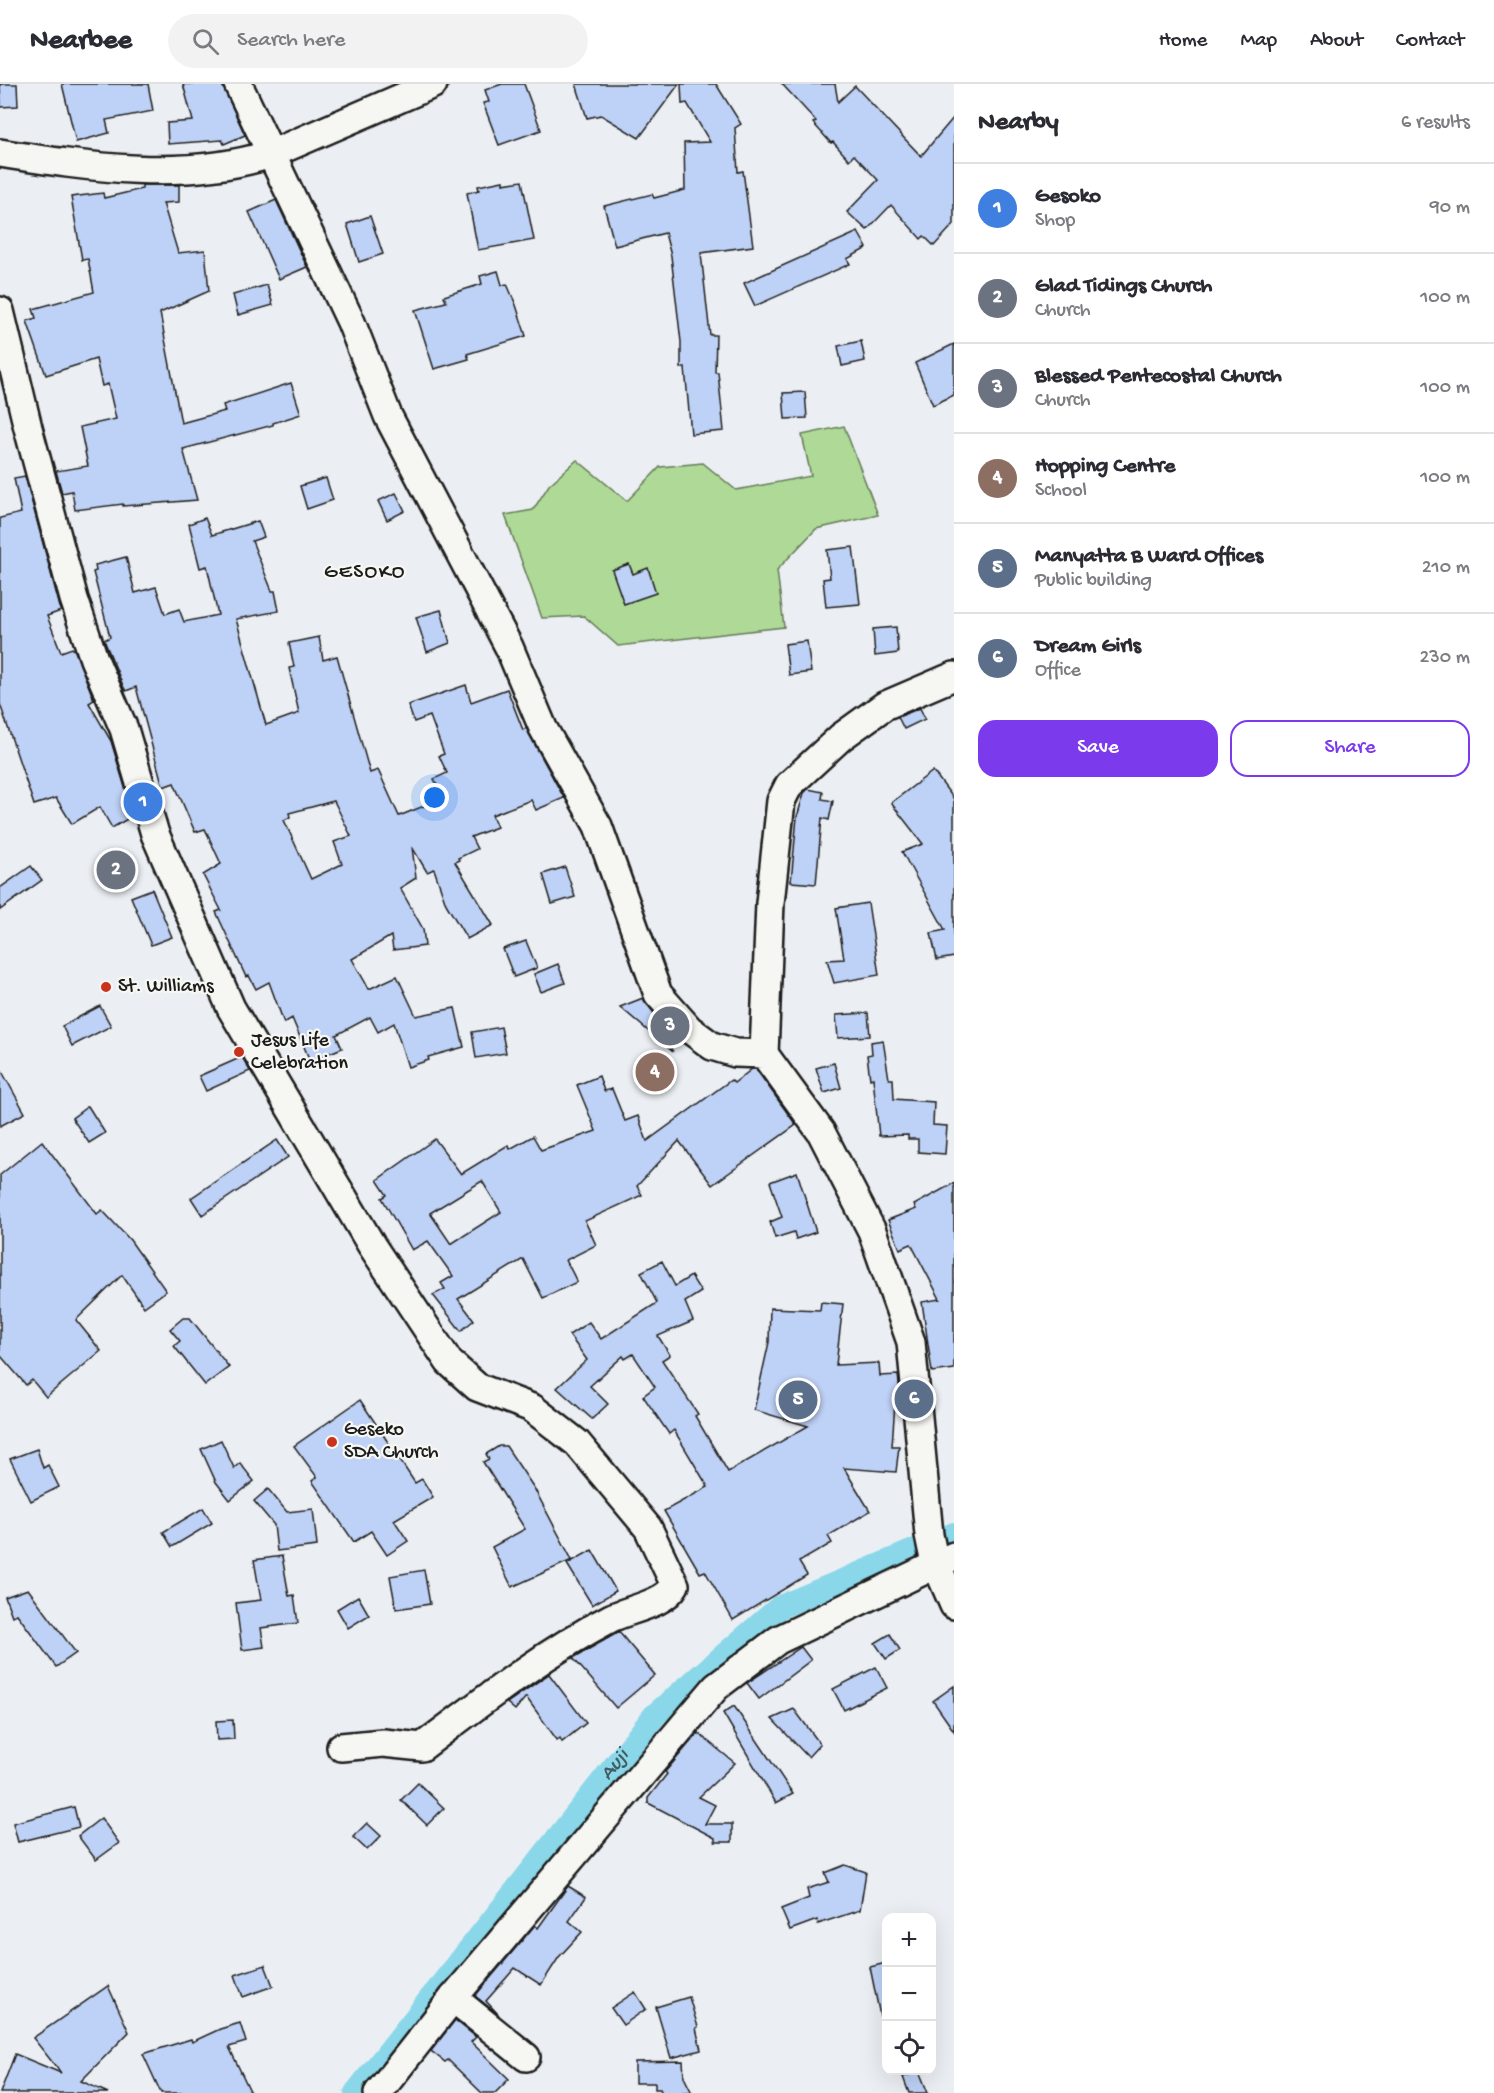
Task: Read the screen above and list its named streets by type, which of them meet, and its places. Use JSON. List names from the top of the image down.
{
  "districts": ["GESOKO"],
  "water": ["Auji"],
  "places": ["St. Williams", "Jesus Life Celebration", "Geseko SDA Church"],
  "page": {
    "header": "Nearbee",
    "search": "Search here",
    "nav": [
      "Home",
      "Map",
      "About",
      "Contact"
    ],
    "heading": ["Nearby", "6 results"],
    "list": [
      {
        "mark": "1",
        "name": "Gesoko",
        "note": "Shop",
        "value": "90 m"
      },
      {
        "mark": "2",
        "name": "Glad Tidings Church",
        "note": "Church",
        "value": "100 m"
      },
      {
        "mark": "3",
        "name": "Blessed Pentecostal Church",
        "note": "Church",
        "value": "100 m"
      },
      {
        "mark": "4",
        "name": "Hopping Centre",
        "note": "School",
        "value": "100 m"
      },
      {
        "mark": "5",
        "name": "Manyatta B Ward Offices",
        "note": "Public building",
        "value": "210 m"
      },
      {
        "mark": "6",
        "name": "Dream Girls",
        "note": "Office",
        "value": "230 m"
      }
    ],
    "buttons": ["Save", "Share"],
    "pins": [
      "1",
      "2",
      "3",
      "4",
      "6",
      "5"
    ],
    "map_buttons": ["+", "−"]
  }
}
